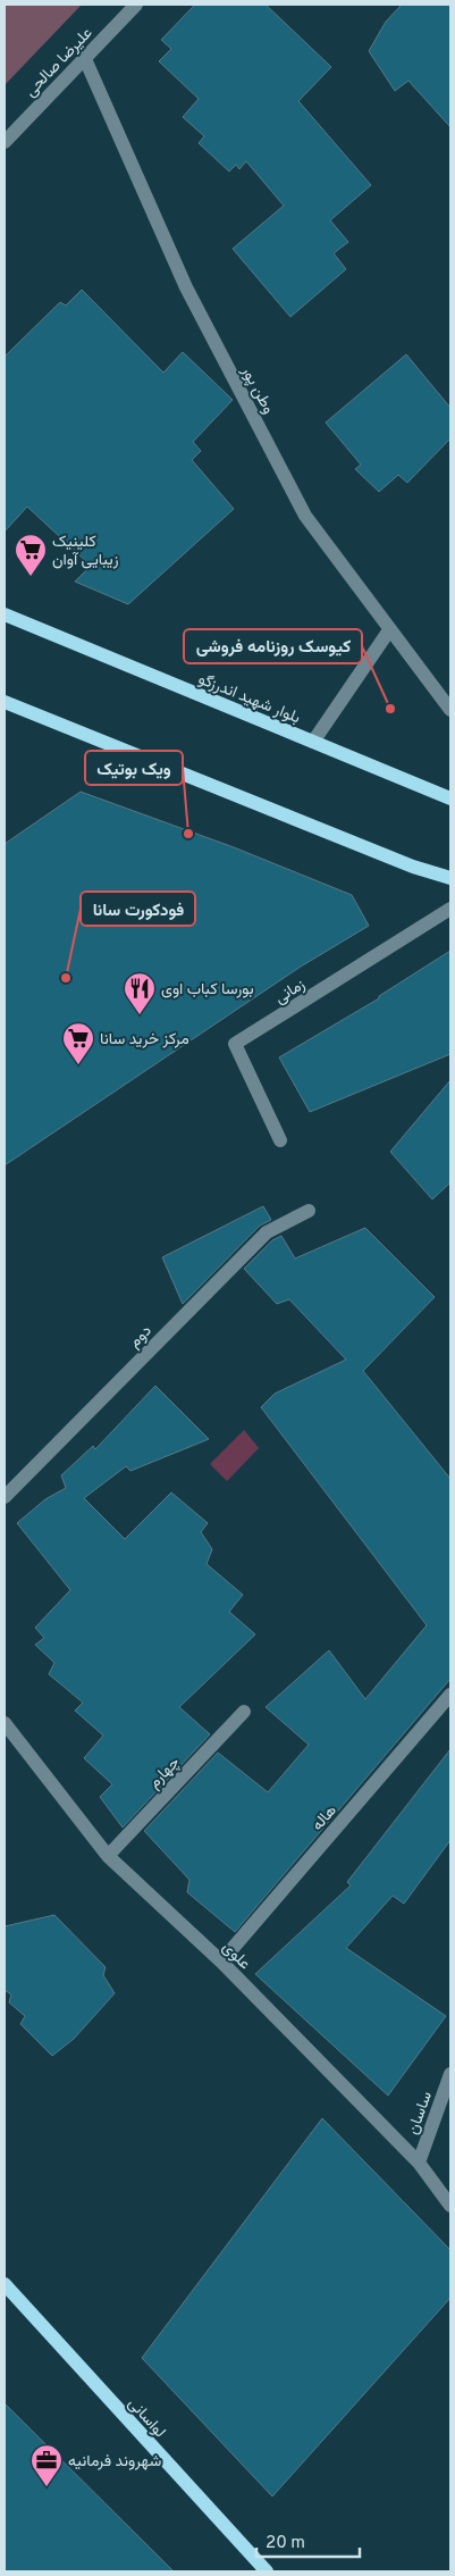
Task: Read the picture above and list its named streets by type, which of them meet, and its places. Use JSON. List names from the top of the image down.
{
  "streets": {
    "main road": ["بلوار شهید اندرزگو", "لواسانی"],
    "street": [
      "علیرضا صالحی",
      "وطن پور",
      "زمانی",
      "دوم",
      "چهارم",
      "هاله",
      "علوی",
      "ساسان"
    ]
  },
  "crossings": [
    ["علیرضا صالحی", "وطن پور"],
    ["چهارم", "علوی"],
    ["هاله", "علوی"],
    ["علوی", "ساسان"]
  ],
  "places": {
    "supermarket": ["کلینیک زیبایی آوان", "مرکز خرید سانا"],
    "other": ["کیوسک روزنامه فروشی", "ویک بوتیک", "فودکورت سانا"],
    "restaurant": ["بورسا کباب اوی"],
    "office": ["شهروند فرمانیه"]
  },
  "scale_bar": "20 m"
}
